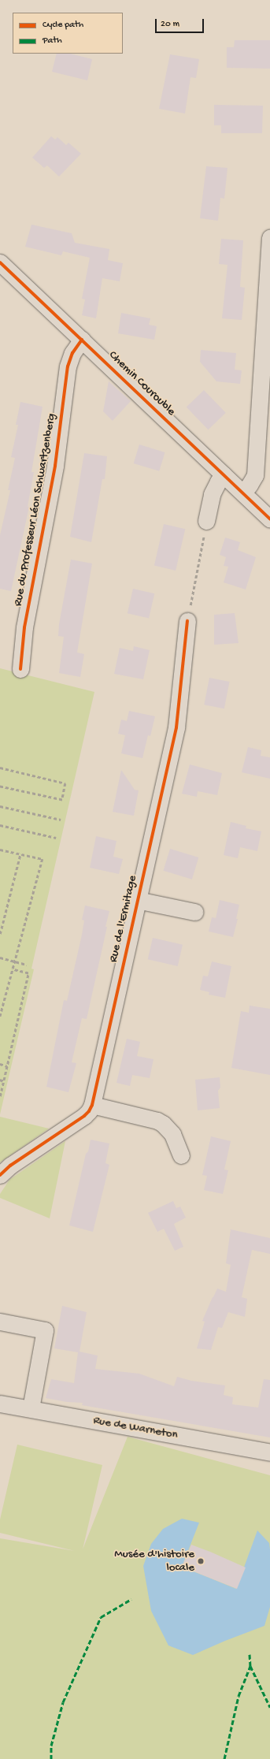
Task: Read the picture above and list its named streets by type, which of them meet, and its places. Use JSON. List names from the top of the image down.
{
  "streets": {
    "street": [
      "Chemin Courouble",
      "Rue du Professeur Léon Schwartzenberg",
      "Rue de l'Ermitage",
      "Rue de Warneton"
    ]
  },
  "crossings": [
    ["Chemin Courouble", "Rue du Professeur Léon Schwartzenberg"]
  ],
  "places": ["Musée d'histoire locale"],
  "legend": ["Cycle path", "Path"],
  "scale_bar": "20 m"
}
